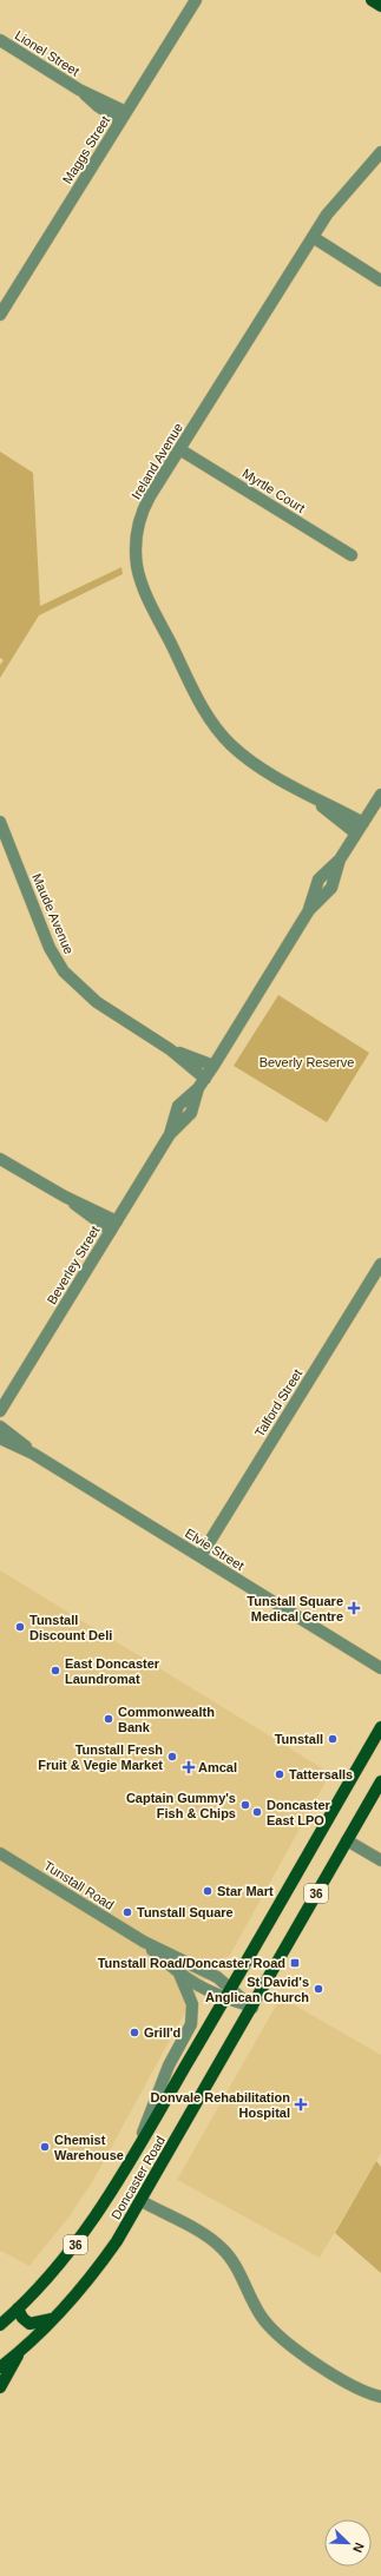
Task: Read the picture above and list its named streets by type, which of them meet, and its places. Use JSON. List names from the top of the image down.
{
  "streets": {
    "main road": ["36", "Doncaster Road"],
    "street": [
      "Lionel Street",
      "Maggs Street",
      "Ireland Avenue",
      "Myrtle Court",
      "Maude Avenue",
      "Beverley Street",
      "Talford Street",
      "Elvie Street",
      "Tunstall Road"
    ]
  },
  "crossings": [
    ["Lionel Street", "Maggs Street"],
    ["Ireland Avenue", "Myrtle Court"],
    ["Ireland Avenue", "Beverley Street"],
    ["Maude Avenue", "Beverley Street"],
    ["Talford Street", "Elvie Street"],
    ["Tunstall Road", "Doncaster Road"]
  ],
  "parks": ["Beverly Reserve"],
  "places": {
    "health": ["Tunstall Square Medical Centre", "Amcal", "Donvale Rehabilitation Hospital"],
    "other": [
      "Tunstall Discount Deli",
      "East Doncaster Laundromat",
      "Commonwealth Bank",
      "Tunstall",
      "Tunstall Fresh Fruit & Vegie Market",
      "Tattersalls",
      "Captain Gummy's Fish & Chips",
      "Doncaster East LPO",
      "Star Mart",
      "Tunstall Square",
      "St David's Anglican Church",
      "Grill'd",
      "Chemist Warehouse"
    ],
    "transit": ["Tunstall Road/Doncaster Road"]
  },
  "north": "bottom right"
}
